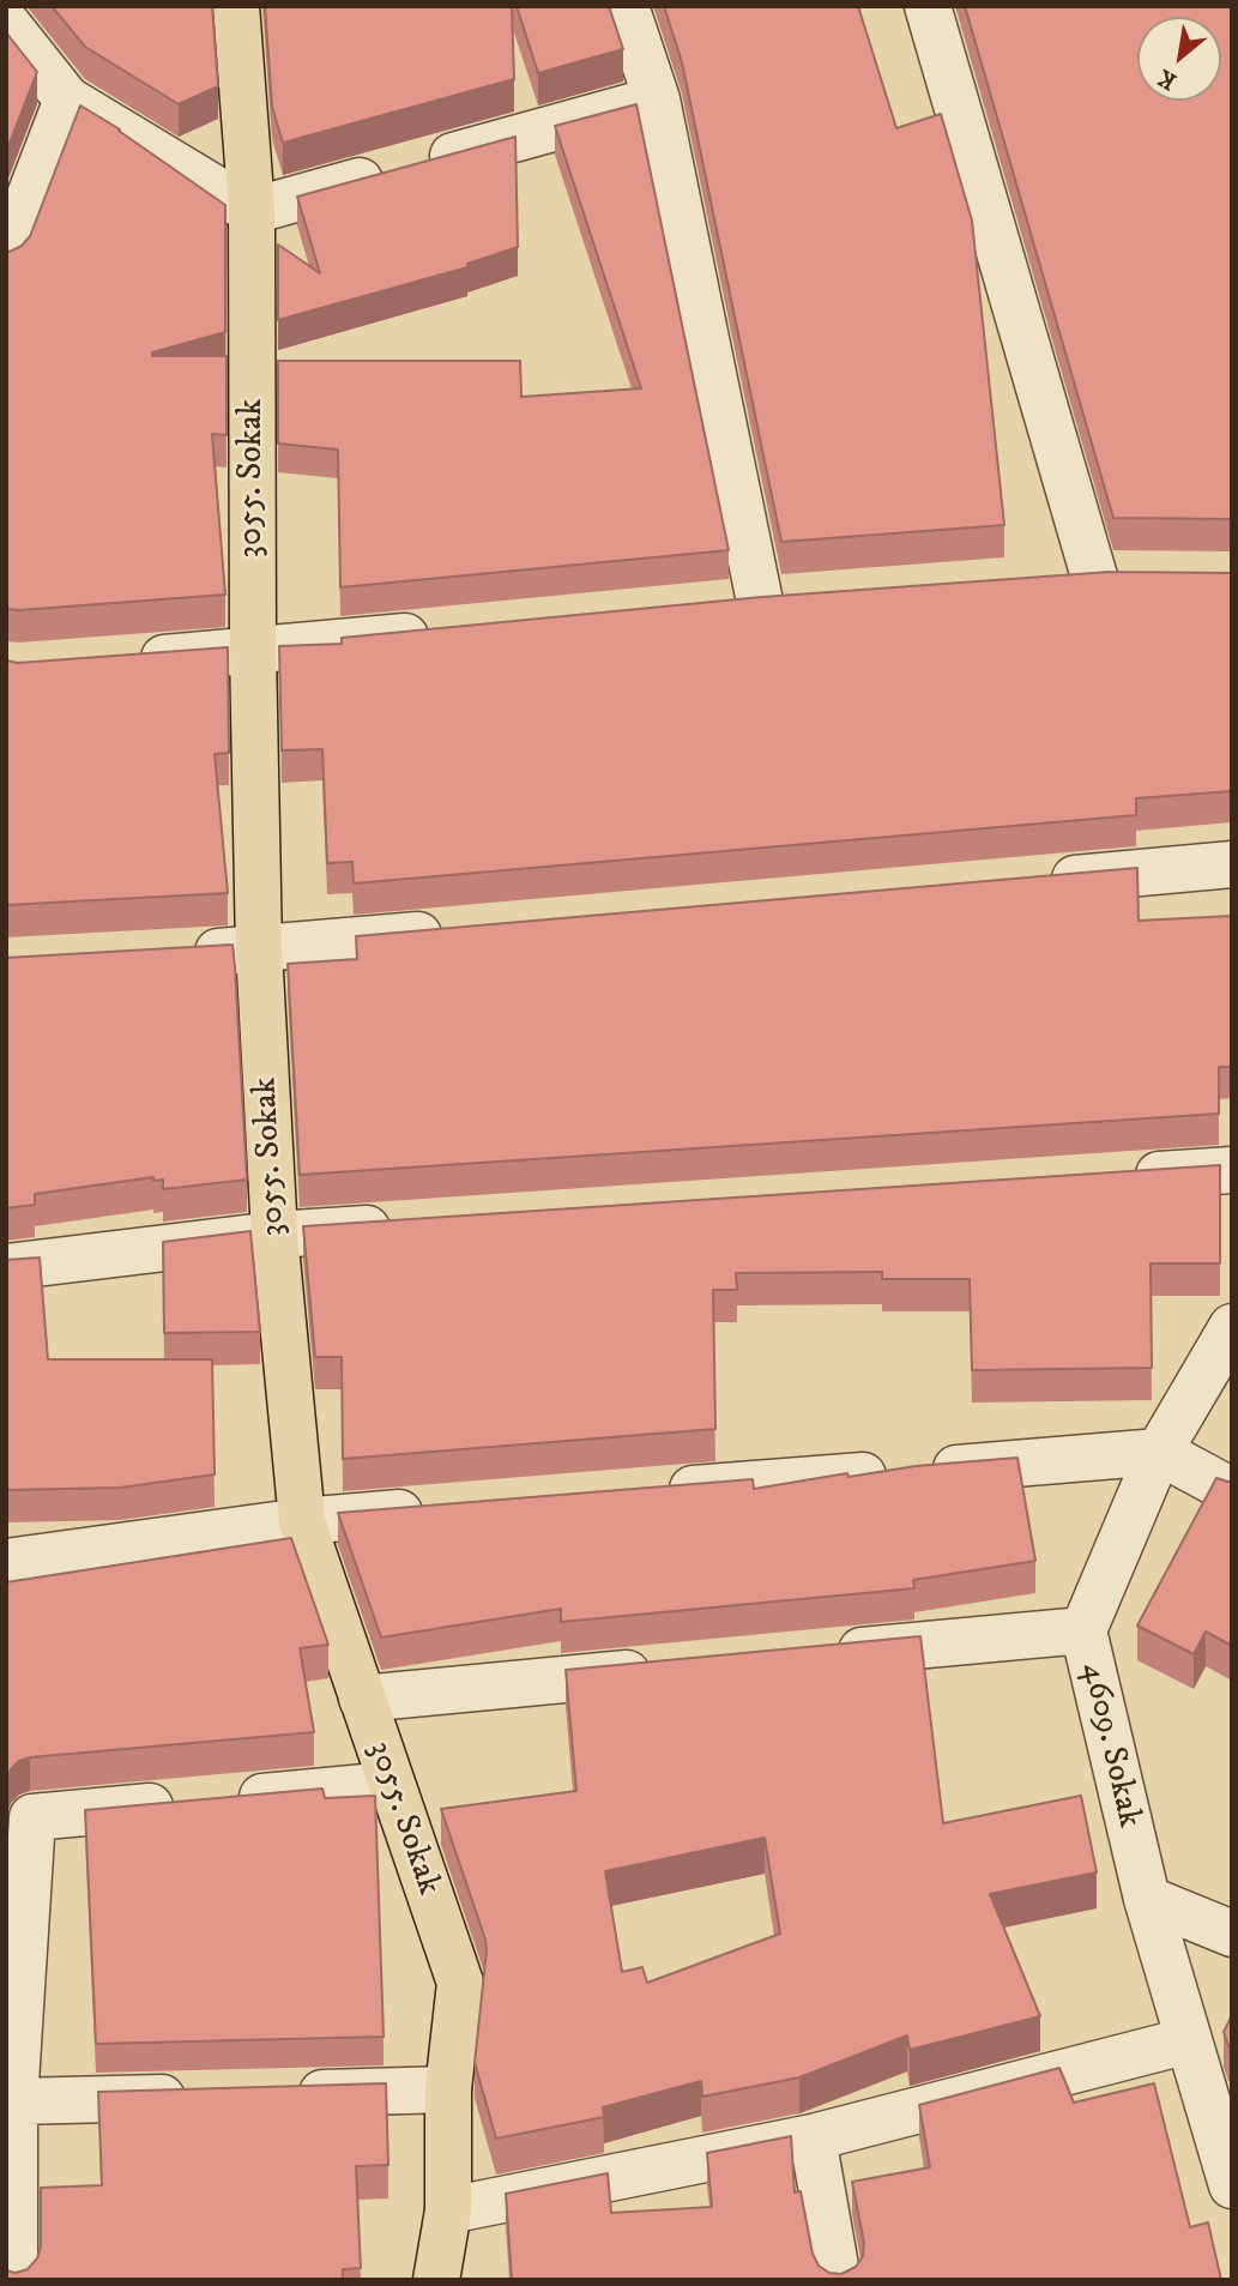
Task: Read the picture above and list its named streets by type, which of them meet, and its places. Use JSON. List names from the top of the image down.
{
  "streets": {
    "main road": ["3055. Sokak"],
    "street": ["4609. Sokak"]
  },
  "north": "bottom left"
}
